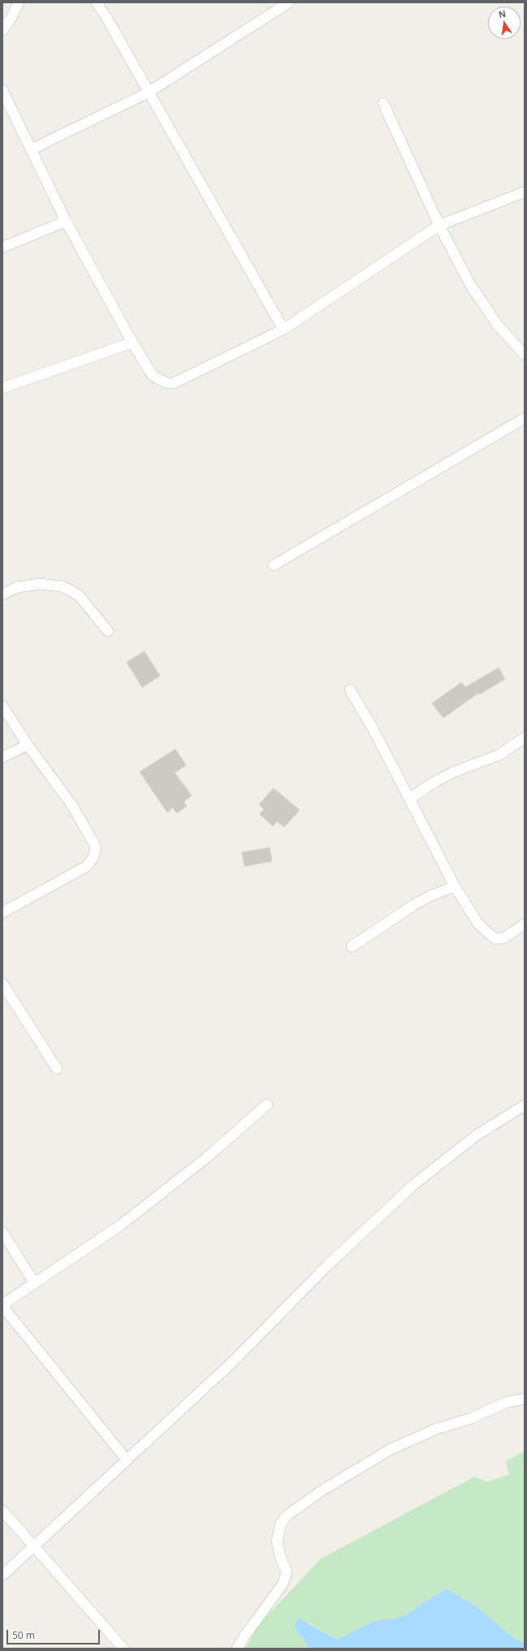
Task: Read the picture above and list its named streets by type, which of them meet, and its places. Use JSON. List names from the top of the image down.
{
  "scale_bar": "50 m",
  "north": "top"
}
